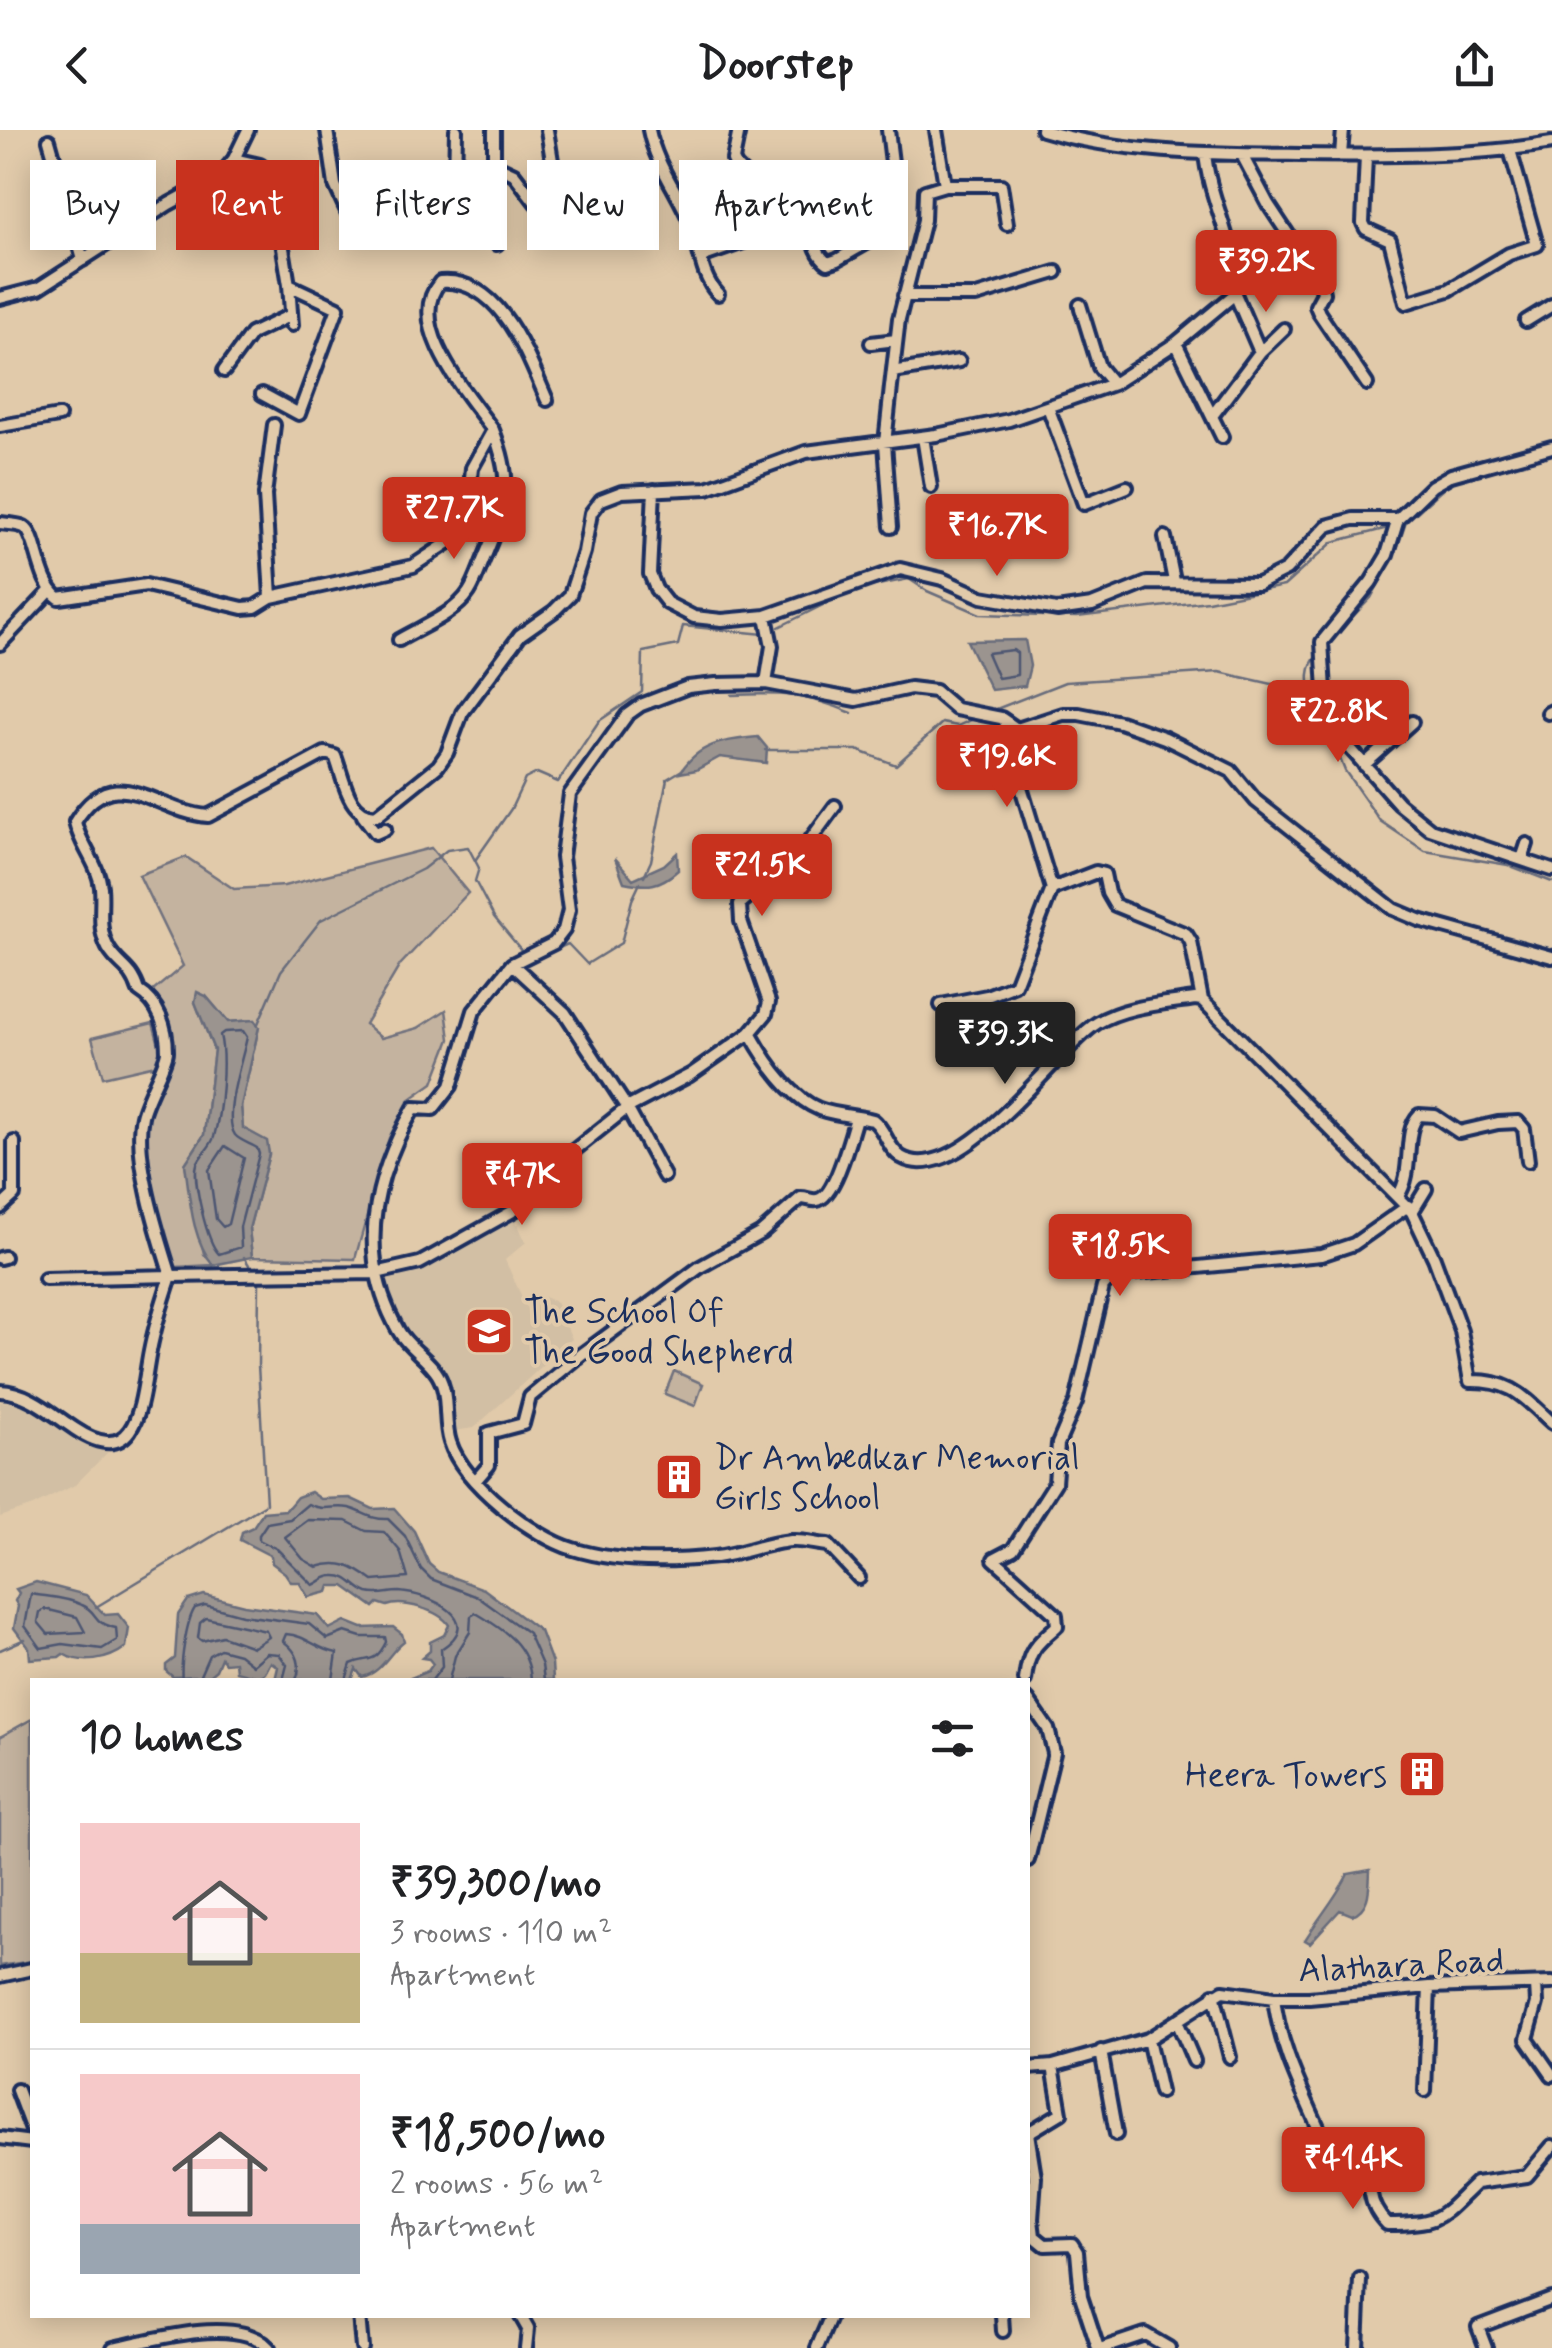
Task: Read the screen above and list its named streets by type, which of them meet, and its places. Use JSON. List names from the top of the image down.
{
  "streets": {
    "street": ["Alathara Road"]
  },
  "places": {
    "school or university": ["The School Of The Good Shepherd"],
    "building": ["Dr Ambedkar Memorial Girls School", "Heera Towers"]
  },
  "page": {
    "header": "Doorstep",
    "chip": [
      "Buy",
      "Rent",
      "Filters",
      "New",
      "Apartment"
    ],
    "price": [
      "₹39.2K",
      "₹27.7K",
      "₹16.7K",
      "₹22.8K",
      "₹19.6K",
      "₹21.5K",
      "₹39.3K",
      "₹47K",
      "₹18.5K",
      "₹41.4K"
    ],
    "heading": "10 homes",
    "list": [
      {
        "name": "₹39,300/mo",
        "note": "3 rooms · 110 m² · Apartment"
      },
      {
        "name": "₹18,500/mo",
        "note": "2 rooms · 56 m² · Apartment"
      }
    ]
  }
}
